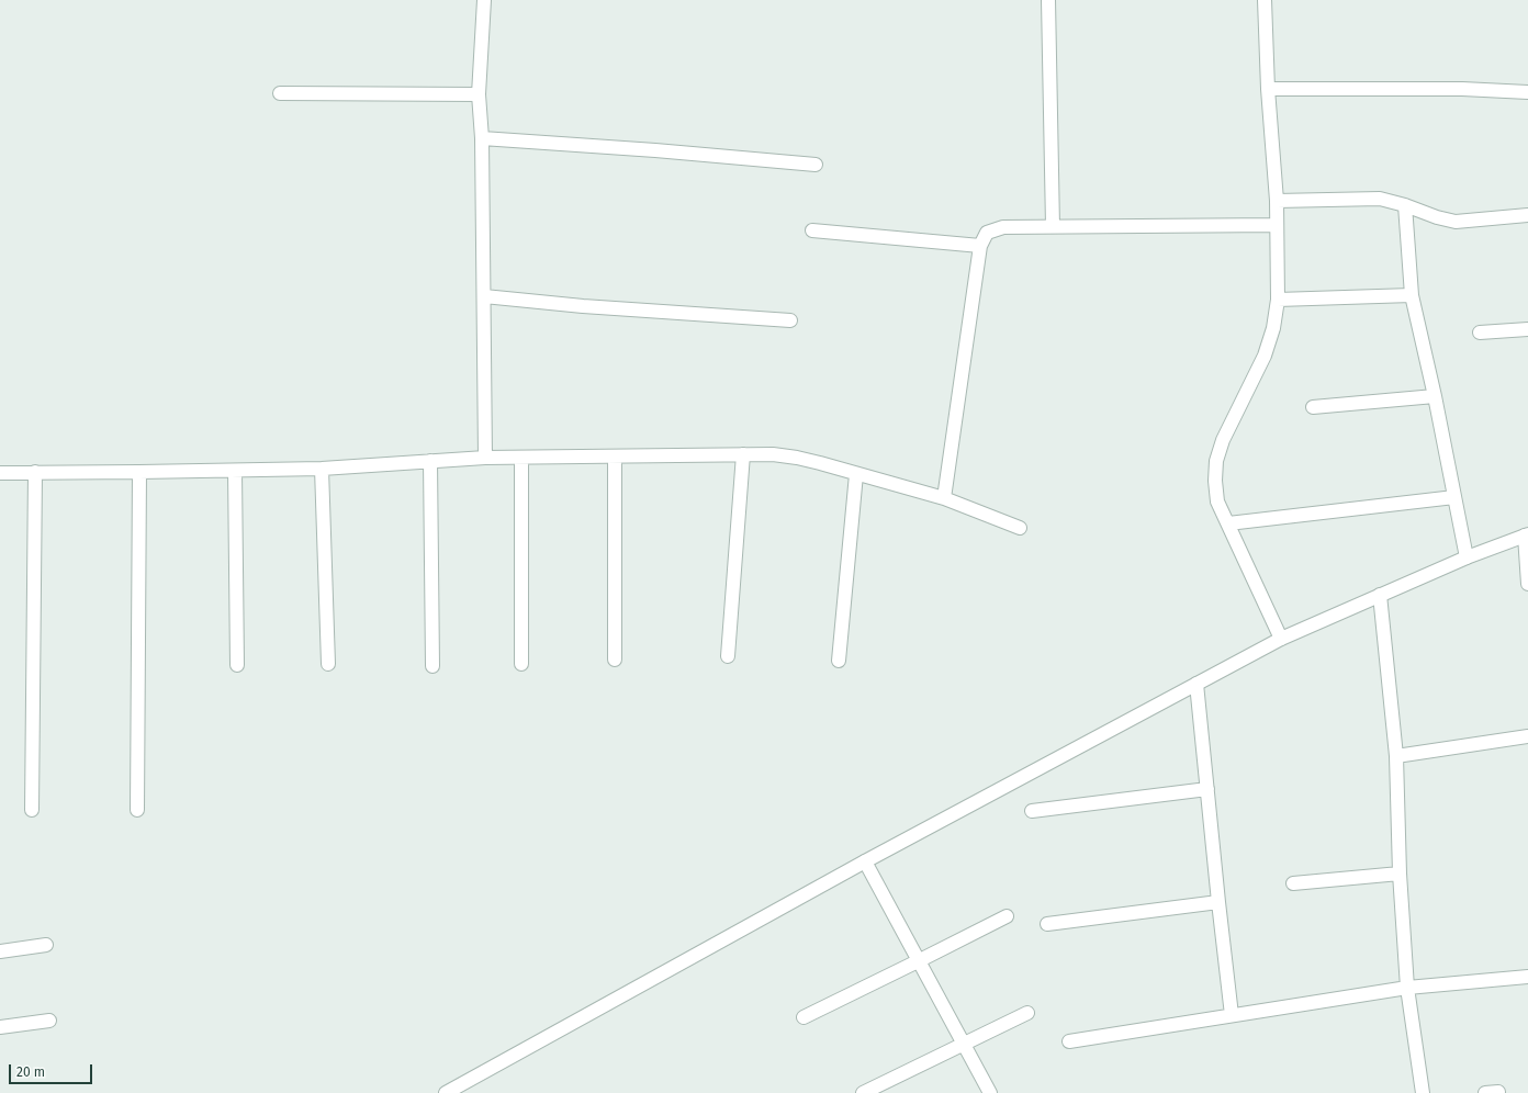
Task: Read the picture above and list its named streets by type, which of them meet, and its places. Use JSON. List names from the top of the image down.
{
  "scale_bar": "20 m"
}
